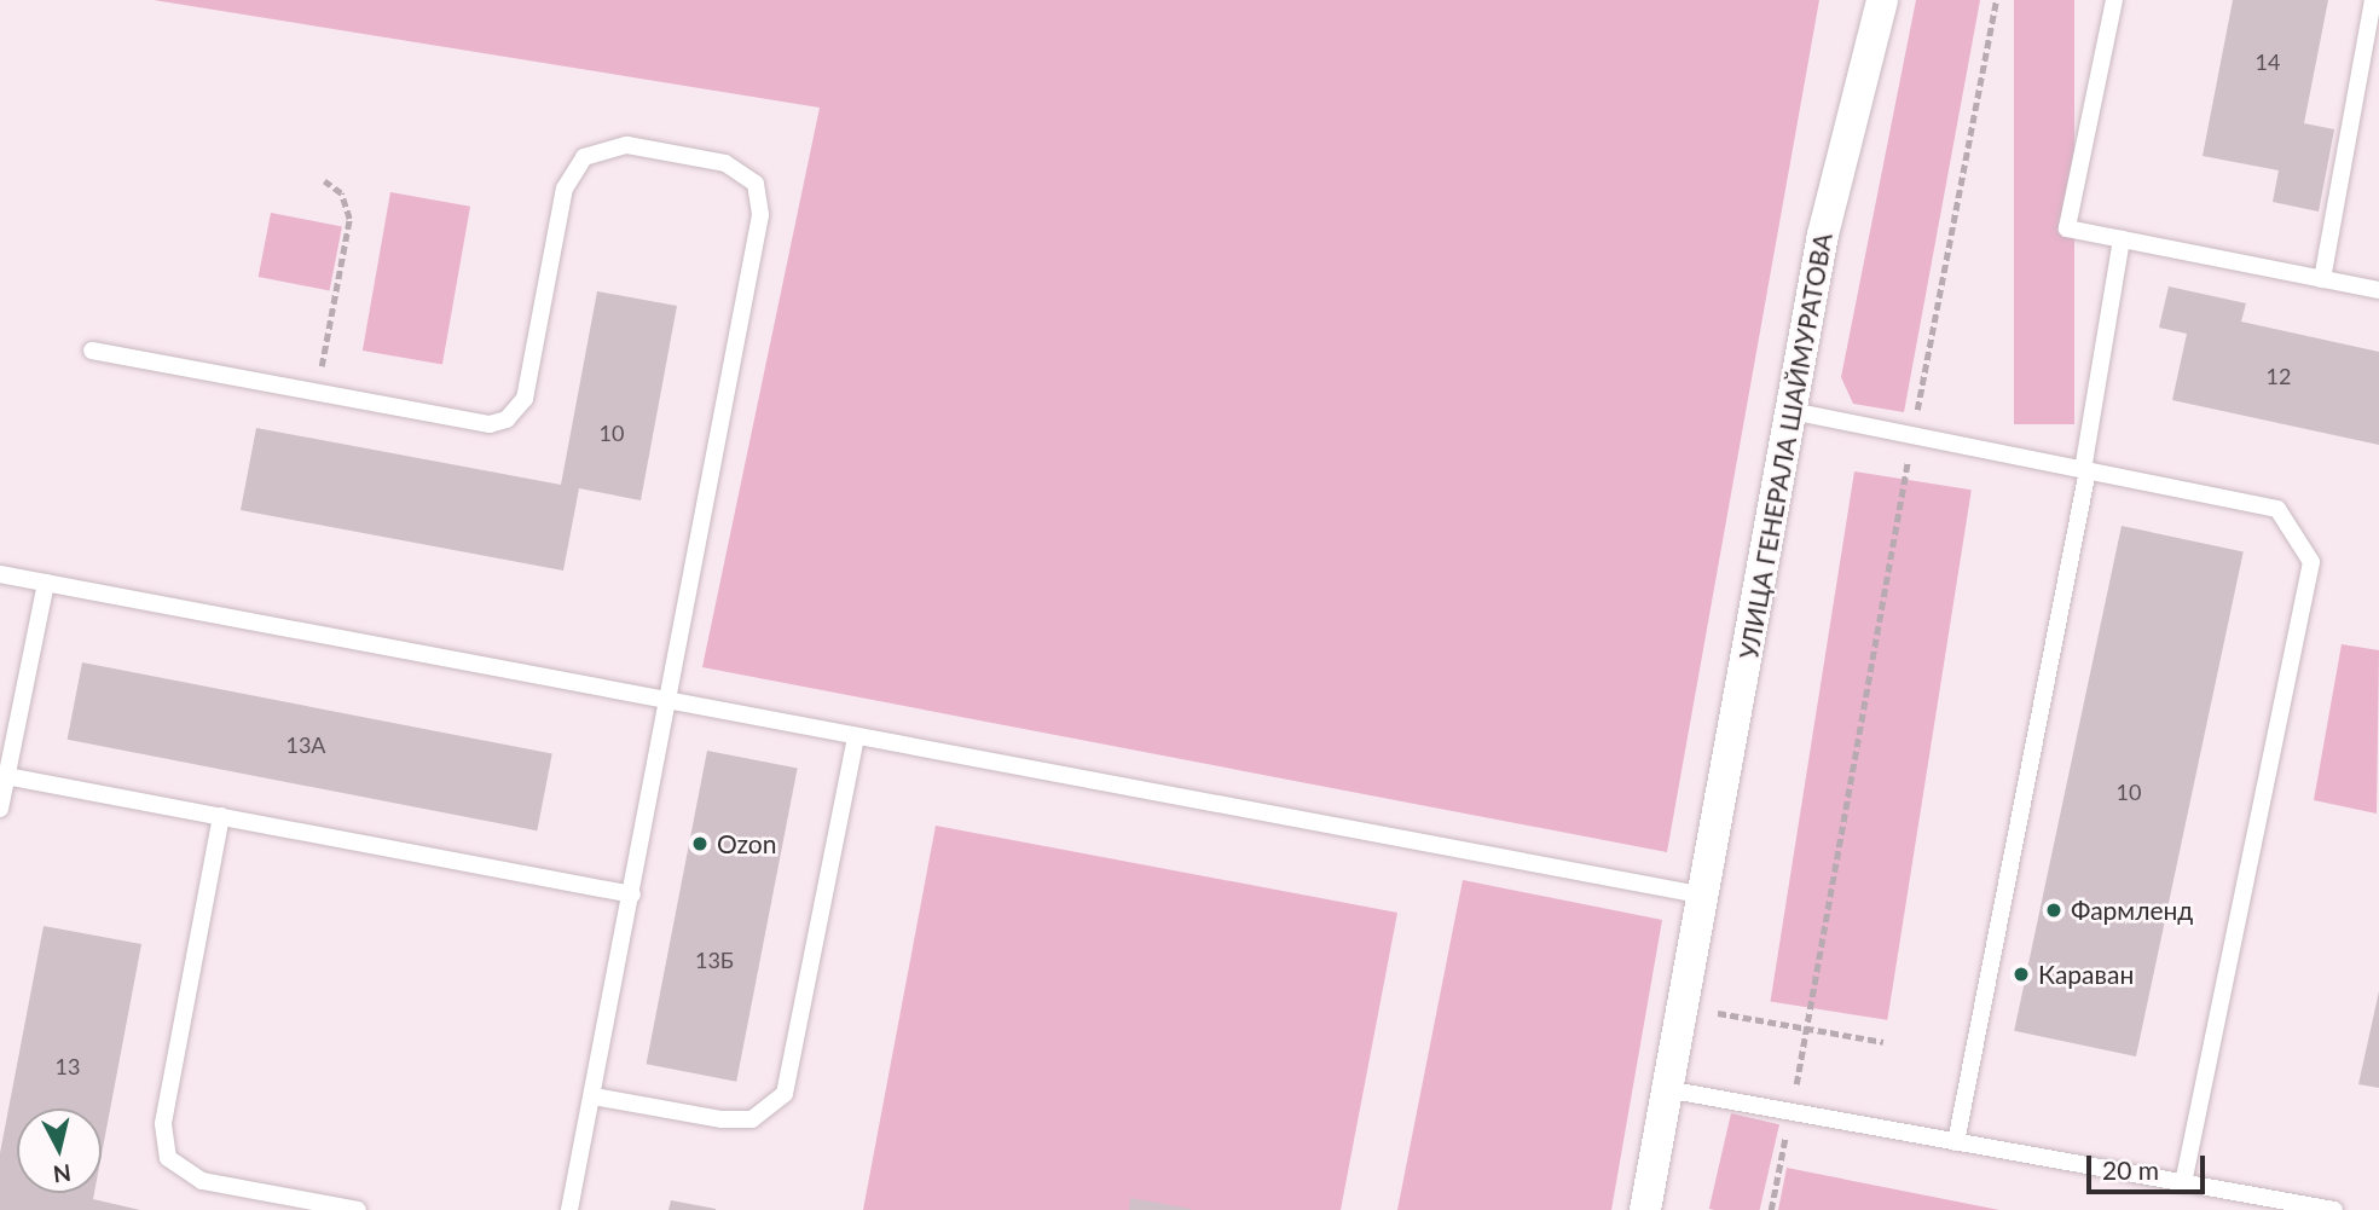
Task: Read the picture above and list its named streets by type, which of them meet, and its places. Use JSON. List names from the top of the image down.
{
  "streets": {
    "street": ["УЛИЦА ГЕНЕРАЛА ШАЙМУРАТОВА"]
  },
  "places": ["Ozon", "Фармленд", "Караван"],
  "house_numbers": [
    "14",
    "12",
    "10",
    "13А",
    "10",
    "13Б",
    "13"
  ],
  "scale_bar": "20 m",
  "north": "bottom"
}
